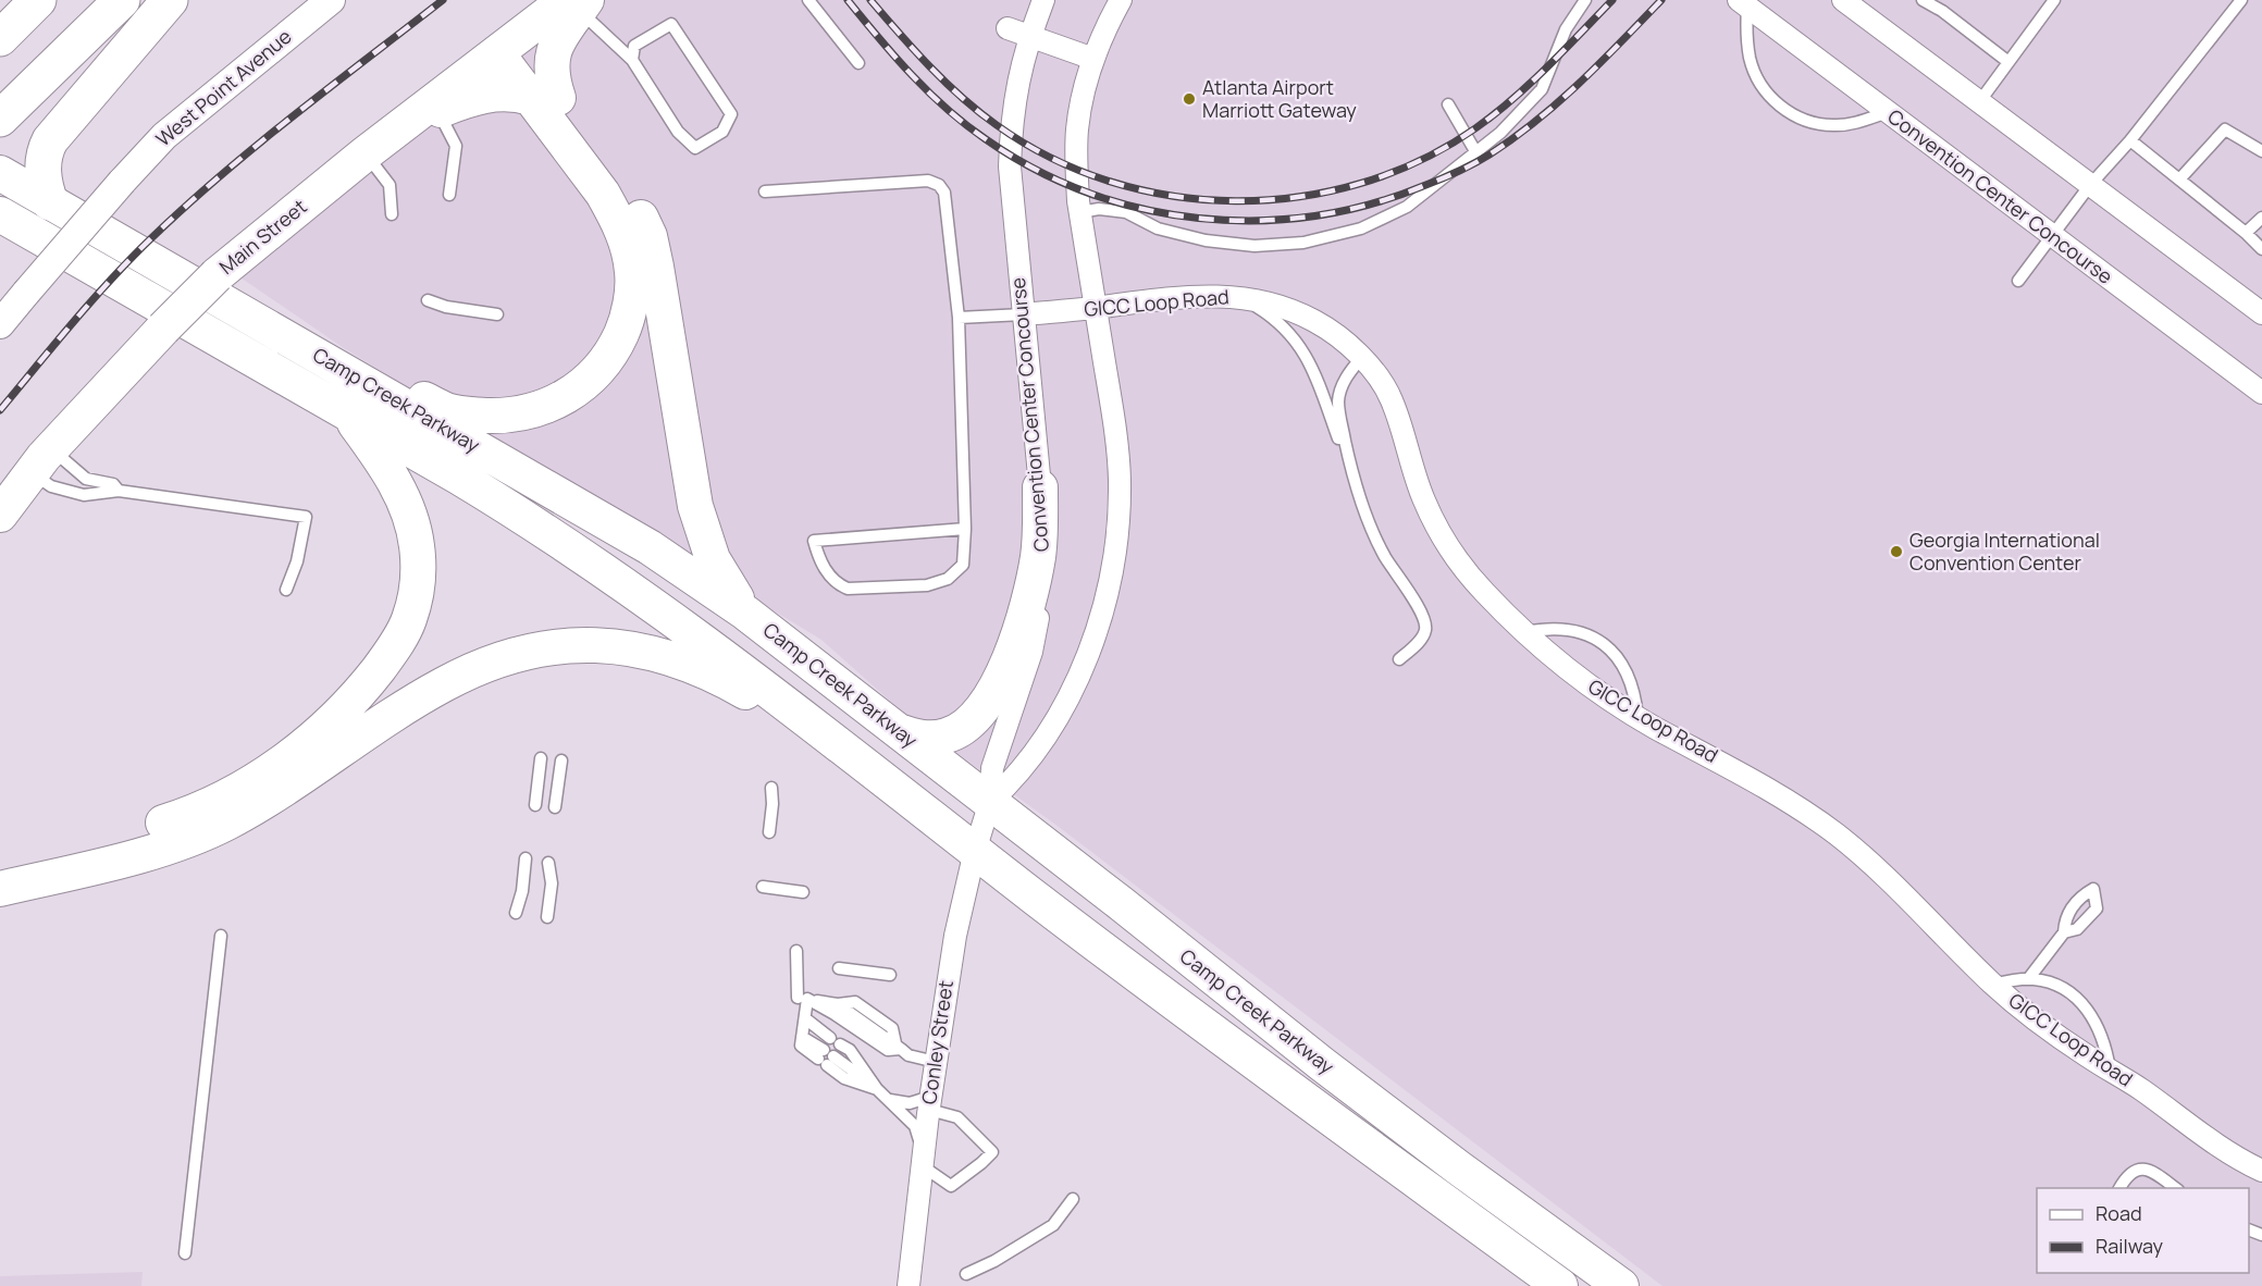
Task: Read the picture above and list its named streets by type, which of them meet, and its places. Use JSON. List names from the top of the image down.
{
  "streets": {
    "main road": ["Main Street", "Camp Creek Parkway"],
    "street": [
      "West Point Avenue",
      "Convention Center Concourse",
      "GICC Loop Road",
      "Conley Street"
    ]
  },
  "crossings": [
    ["Convention Center Concourse", "GICC Loop Road"],
    ["Convention Center Concourse", "Camp Creek Parkway"],
    ["Convention Center Concourse", "Conley Street"],
    ["Camp Creek Parkway", "Conley Street"]
  ],
  "places": ["Atlanta Airport Marriott Gateway", "Georgia International Convention Center"],
  "legend": ["Road", "Railway"]
}
